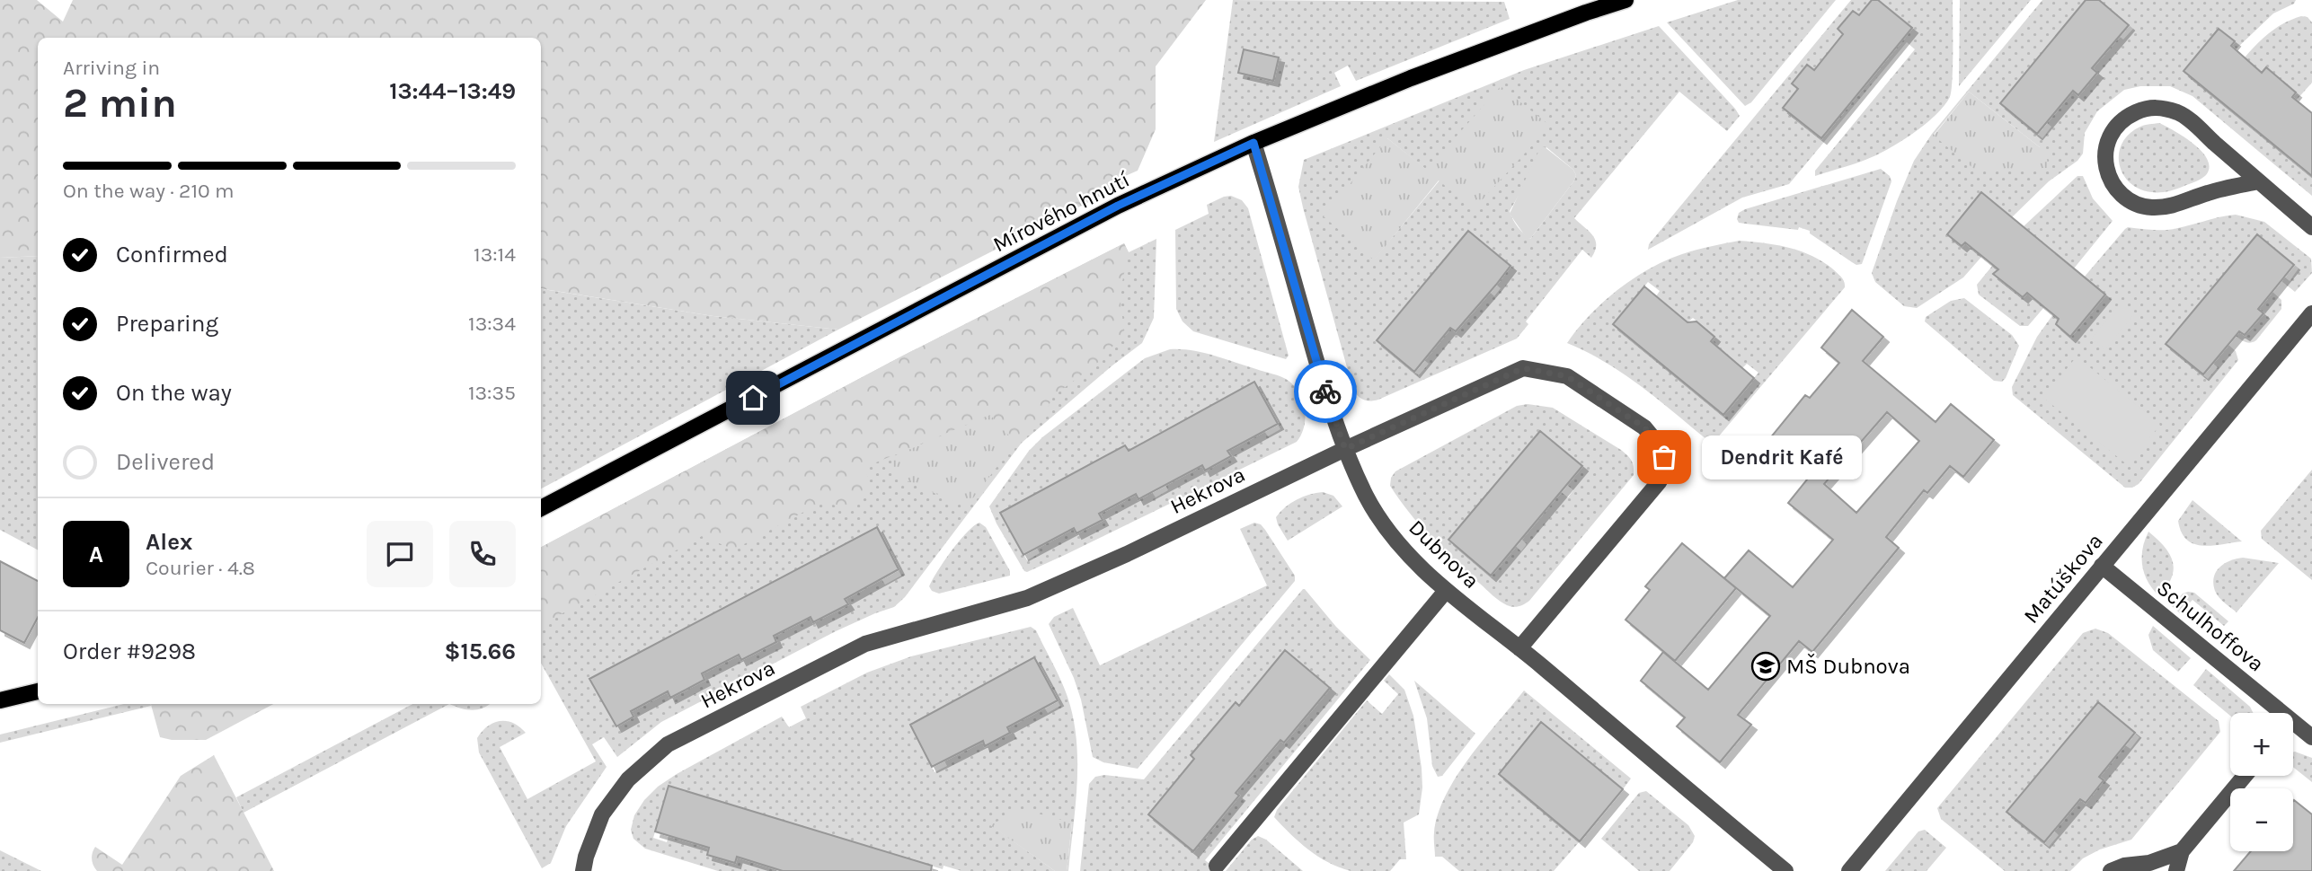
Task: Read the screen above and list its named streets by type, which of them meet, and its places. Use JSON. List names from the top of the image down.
{
  "streets": {
    "main road": ["Mírového hnutí"],
    "street": [
      "Hekrova",
      "Dubnova",
      "Matúškova",
      "Schulhoffova"
    ]
  },
  "crossings": [
    ["Mírového hnutí", "Dubnova"],
    ["Hekrova", "Dubnova"],
    ["Matúškova", "Schulhoffova"]
  ],
  "places": {
    "other": ["Dendrit Kafé"],
    "school or university": ["MŠ Dubnova"]
  },
  "page": {
    "heading": ["2 min", "Arriving in", "13:44–13:49"],
    "panel": [
      "Alex",
      "Courier · 4.8",
      "Order #9298",
      "$15.66"
    ],
    "bar": "On the way · 210 m",
    "list": [
      ["Confirmed", "13:14"],
      ["Preparing", "13:34"],
      ["On the way", "13:35"],
      "Delivered"
    ],
    "bubble": "Dendrit Kafé",
    "round": "A",
    "map_buttons": ["+", "−"]
  }
}
